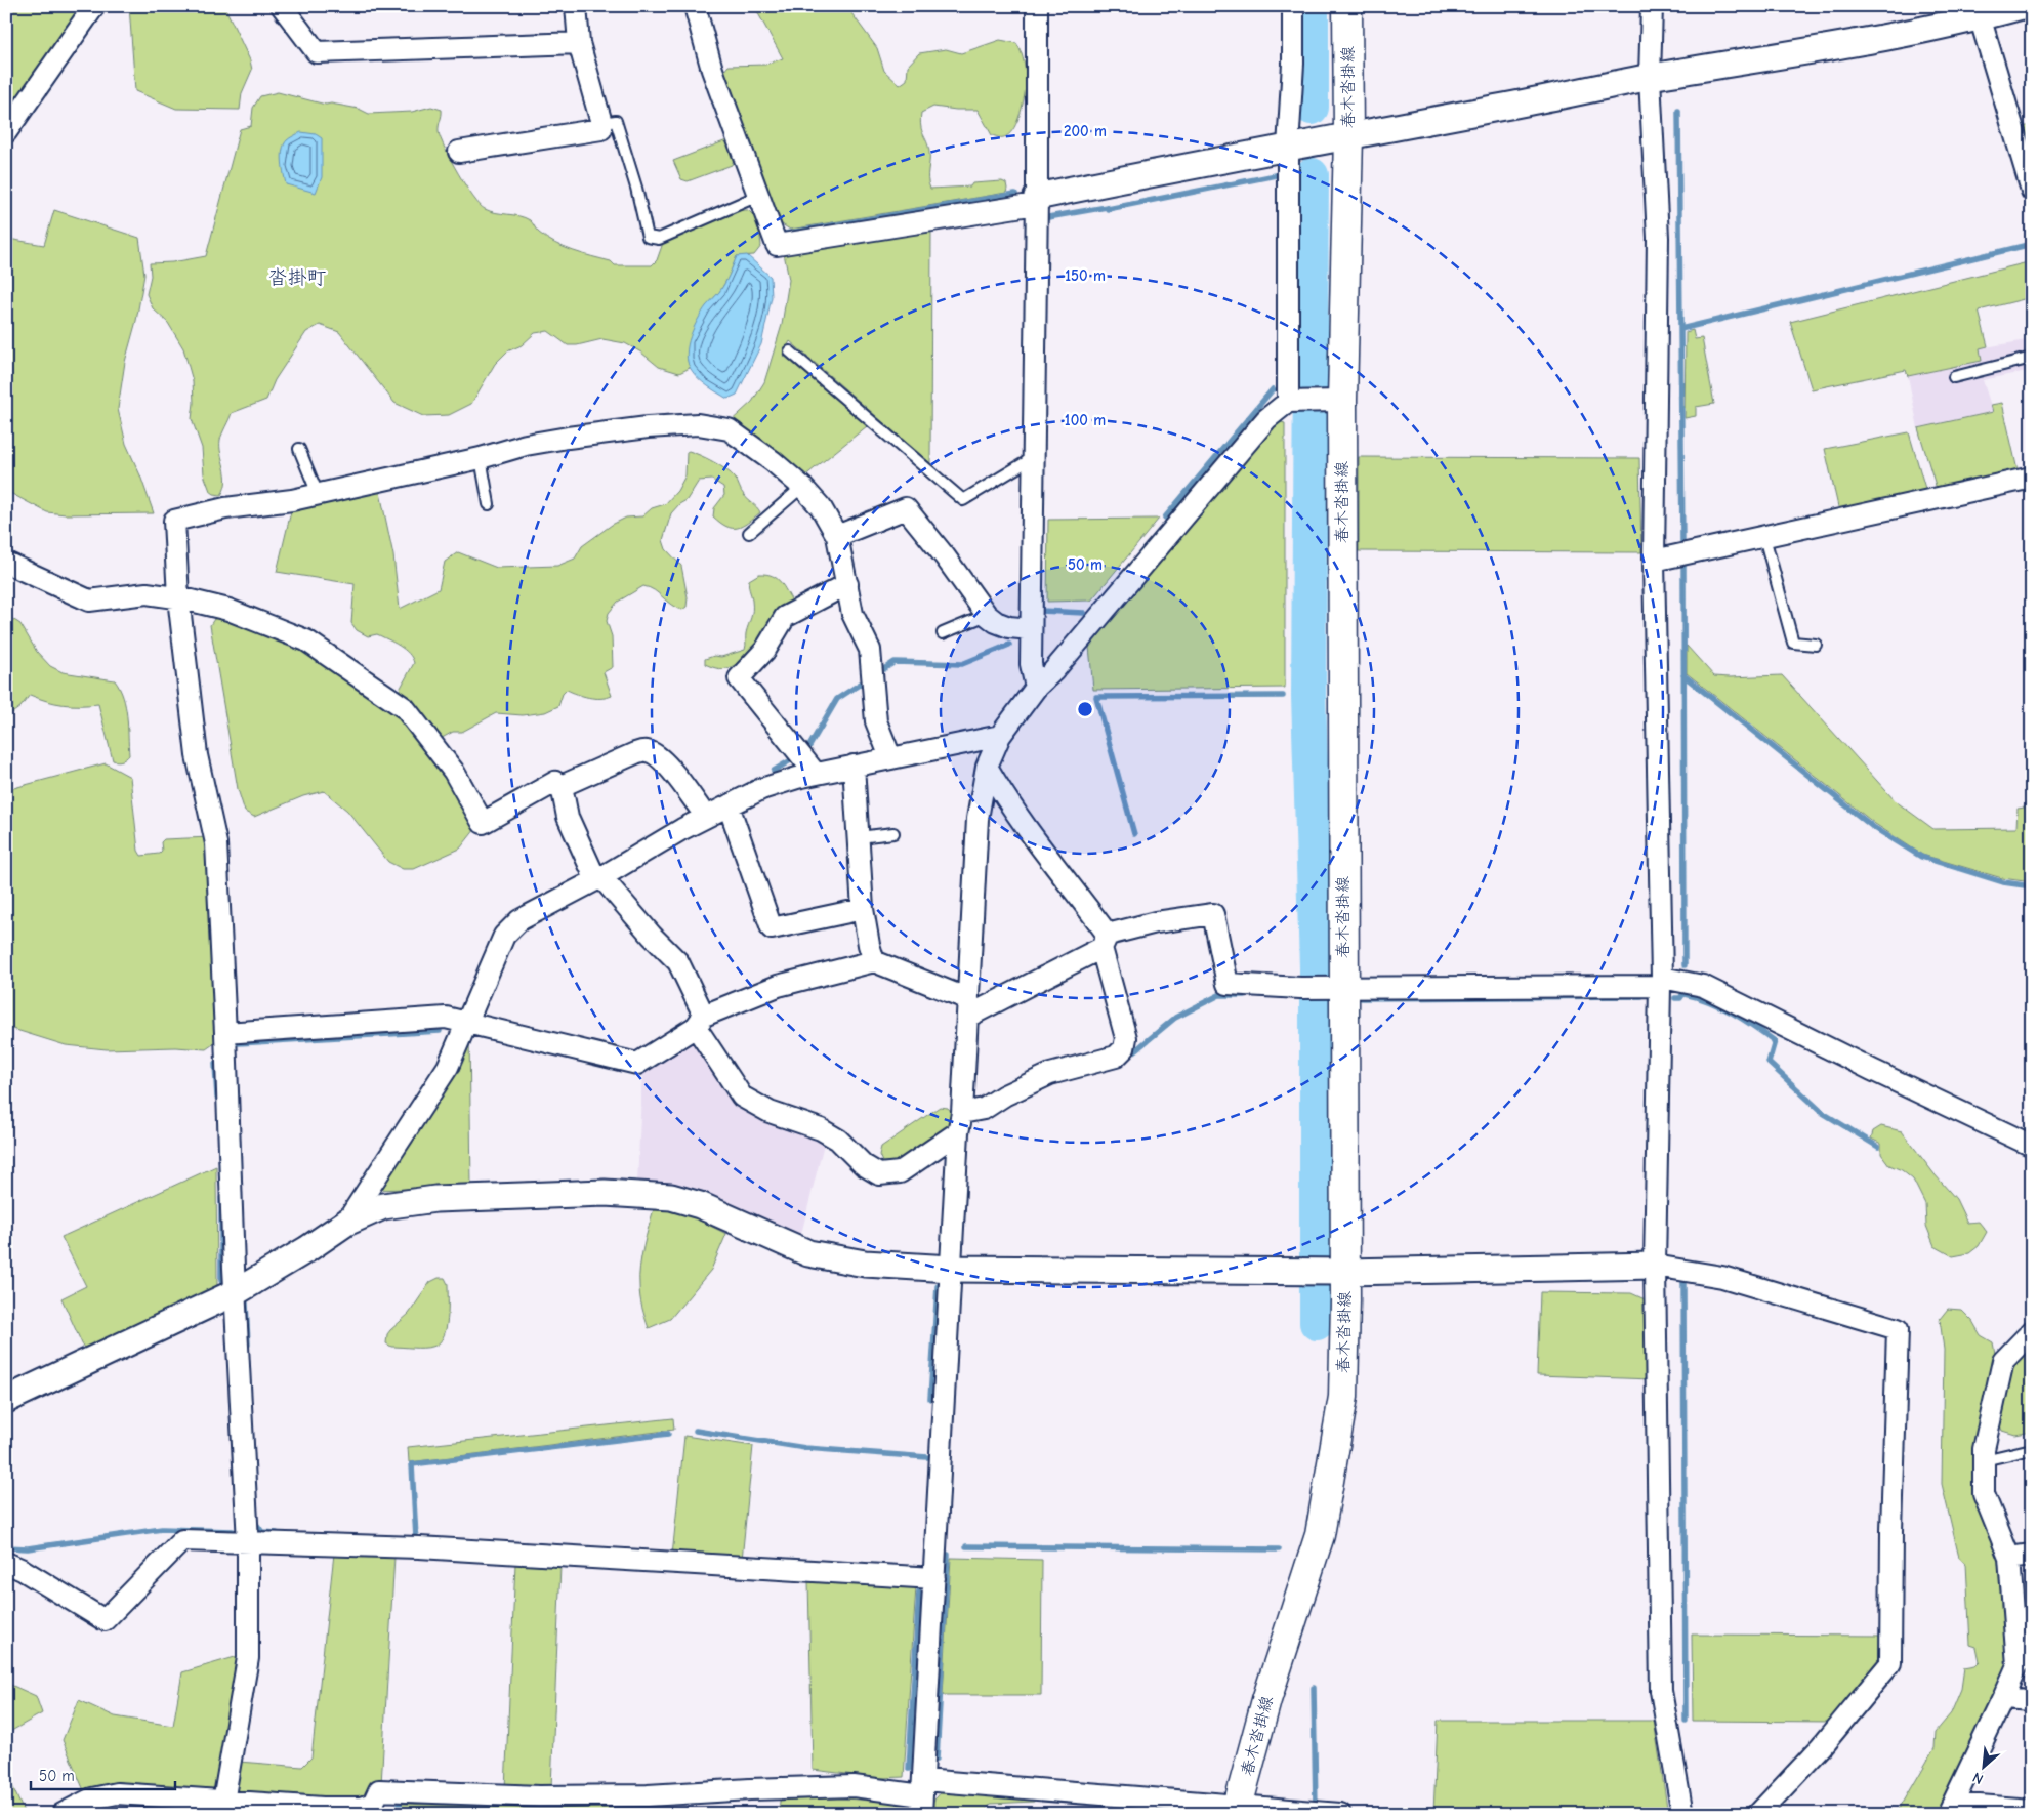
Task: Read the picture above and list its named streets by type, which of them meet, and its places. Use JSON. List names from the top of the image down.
{
  "streets": {
    "main road": ["春木沓掛線"]
  },
  "districts": ["沓掛町"],
  "scale_bar": "50 m",
  "north": "bottom left",
  "rings": [
    "200 m",
    "150 m",
    "100 m",
    "50 m"
  ]
}
